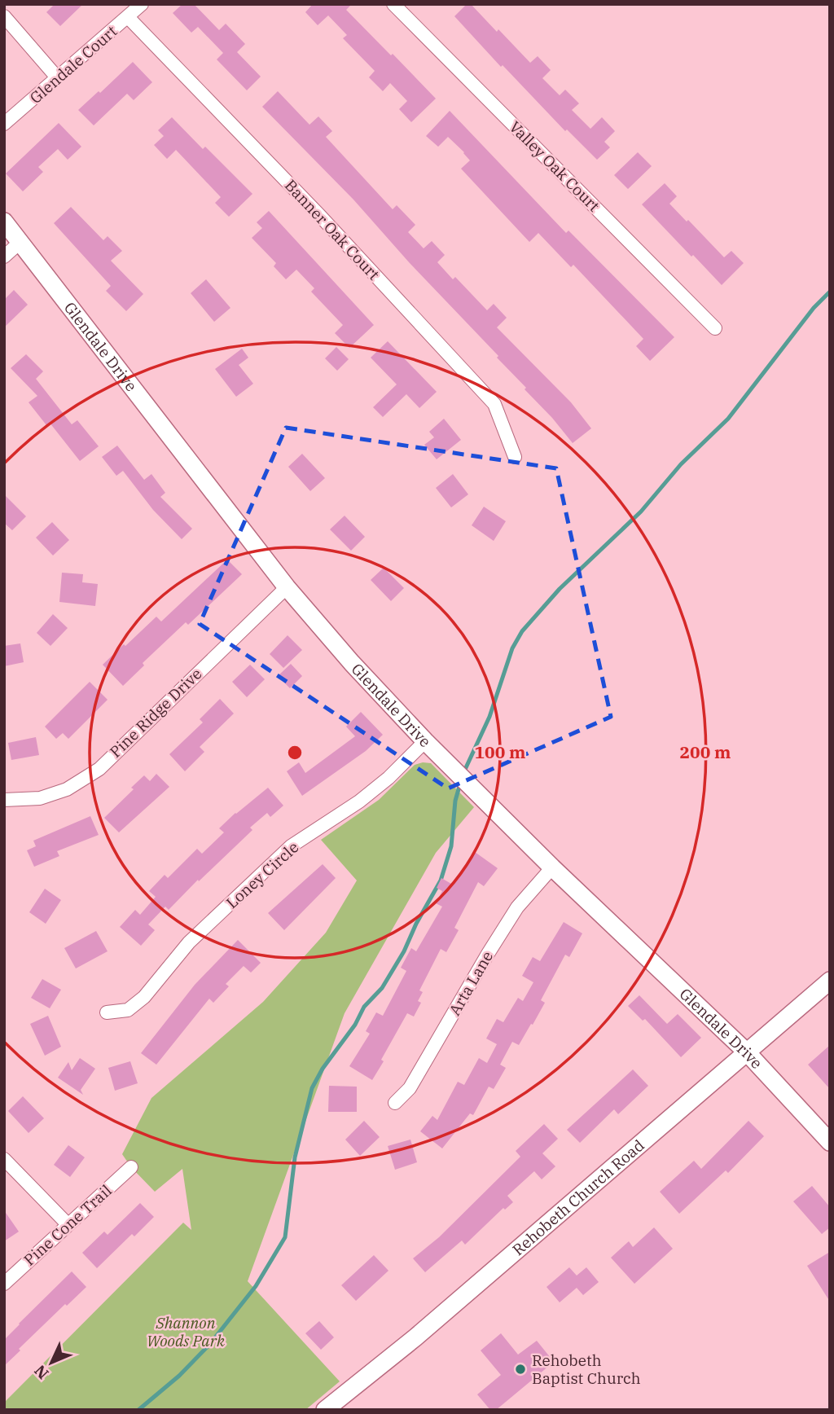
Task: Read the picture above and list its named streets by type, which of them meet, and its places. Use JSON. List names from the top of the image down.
{
  "streets": {
    "street": [
      "Glendale Court",
      "Valley Oak Court",
      "Banner Oak Court",
      "Glendale Drive",
      "Pine Ridge Drive",
      "Loney Circle",
      "Arta Lane",
      "Rehobeth Church Road",
      "Pine Cone Trail"
    ]
  },
  "crossings": [
    ["Glendale Court", "Banner Oak Court"],
    ["Glendale Drive", "Pine Ridge Drive"],
    ["Glendale Drive", "Loney Circle"],
    ["Glendale Drive", "Arta Lane"],
    ["Glendale Drive", "Rehobeth Church Road"]
  ],
  "parks": ["Shannon Woods Park"],
  "places": ["Rehobeth Baptist Church"],
  "north": "bottom left",
  "rings": ["100 m", "200 m"]
}
